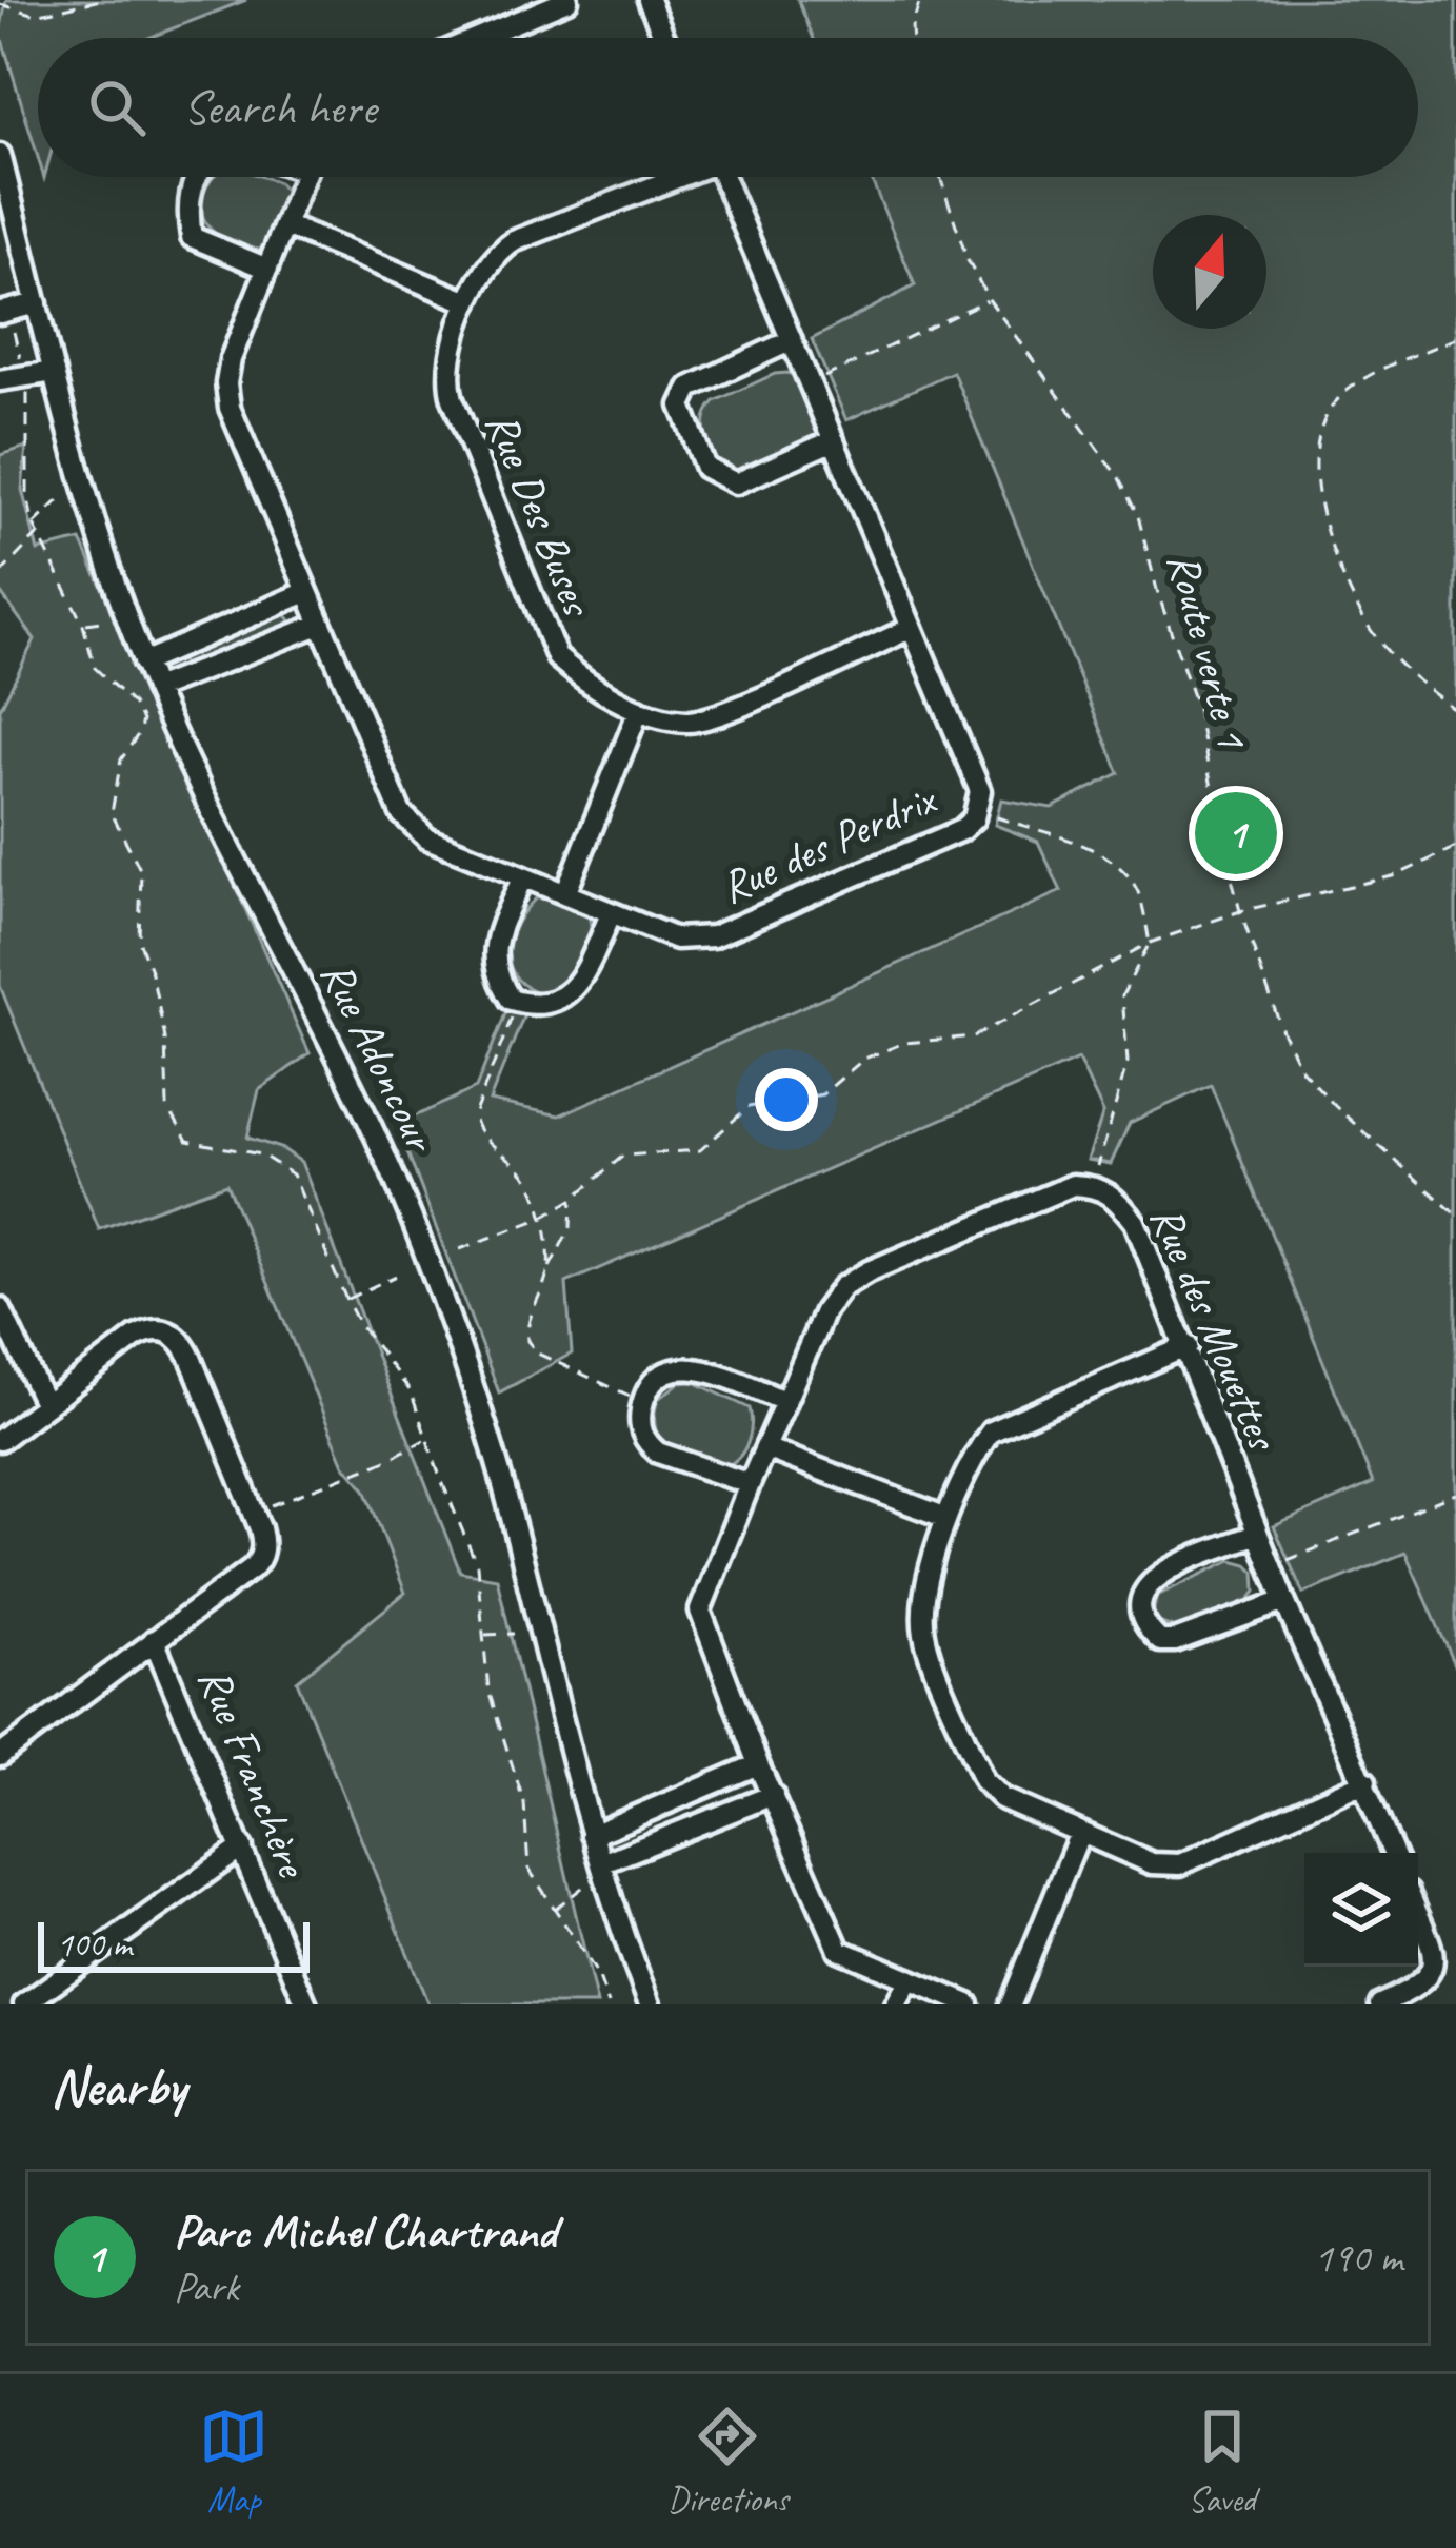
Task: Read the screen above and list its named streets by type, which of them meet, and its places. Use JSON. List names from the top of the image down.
{
  "streets": {
    "street": [
      "Rue Des Buses",
      "Rue des Perdrix",
      "Rue Adoncour",
      "Rue des Mouettes",
      "Rue Franchère"
    ],
    "path": ["Route verte 1"]
  },
  "crossings": [
    ["Rue Des Buses", "Rue des Perdrix"]
  ],
  "scale_bar": "100 m",
  "north": "top",
  "page": {
    "search": "Search here",
    "pins": "1",
    "scale": "100 m",
    "heading": "Nearby",
    "list": [
      {
        "mark": "1",
        "name": "Parc Michel Chartrand",
        "note": "Park",
        "value": "190 m"
      }
    ],
    "nav": ["Map", "Directions", "Saved"]
  }
}
